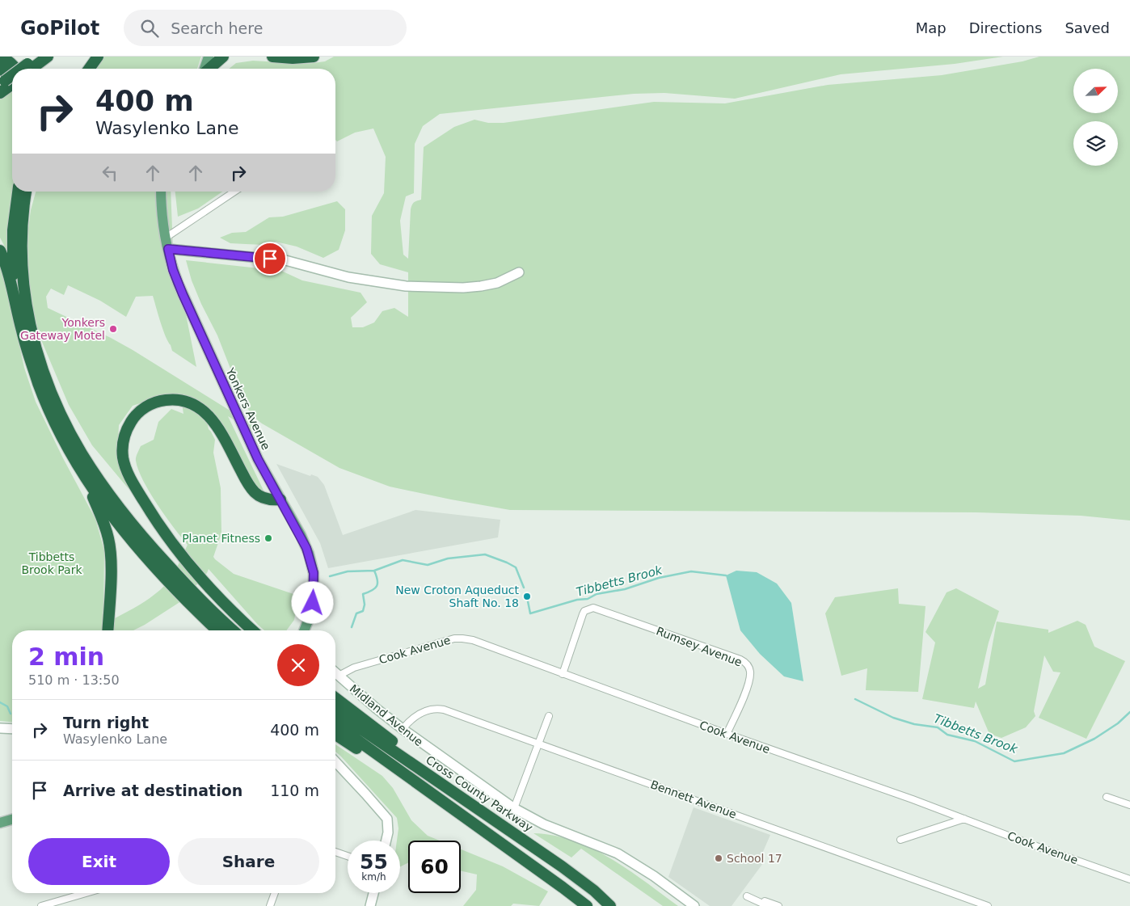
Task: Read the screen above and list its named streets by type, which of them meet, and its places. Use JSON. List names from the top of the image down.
{
  "streets": {
    "highway": ["Cross County Parkway"],
    "main road": ["Yonkers Avenue"],
    "street": [
      "Rumsey Avenue",
      "Cook Avenue",
      "Midland Avenue",
      "Bennett Avenue"
    ]
  },
  "crossings": [
    ["Rumsey Avenue", "Cook Avenue"],
    ["Cook Avenue", "Midland Avenue"],
    ["Midland Avenue", "Bennett Avenue"]
  ],
  "water": ["Tibbetts Brook"],
  "parks": ["Tibbetts Brook Park"],
  "places": [
    "Yonkers Gateway Motel",
    "Planet Fitness",
    "New Croton Aqueduct Shaft No. 18",
    "School 17"
  ],
  "north": "top right",
  "page": {
    "header": "GoPilot",
    "search": "Search here",
    "nav": ["Map", "Directions", "Saved"],
    "turn": ["400 m", "Wasylenko Lane"],
    "heading": ["2 min", "510 m · 13:50"],
    "list": [
      {
        "name": "Turn right",
        "note": "Wasylenko Lane",
        "value": "400 m"
      },
      {
        "name": "Arrive at destination",
        "value": "110 m"
      }
    ],
    "buttons": ["Exit", "Share"],
    "speed": "55 km/h",
    "limit": "60"
  }
}
